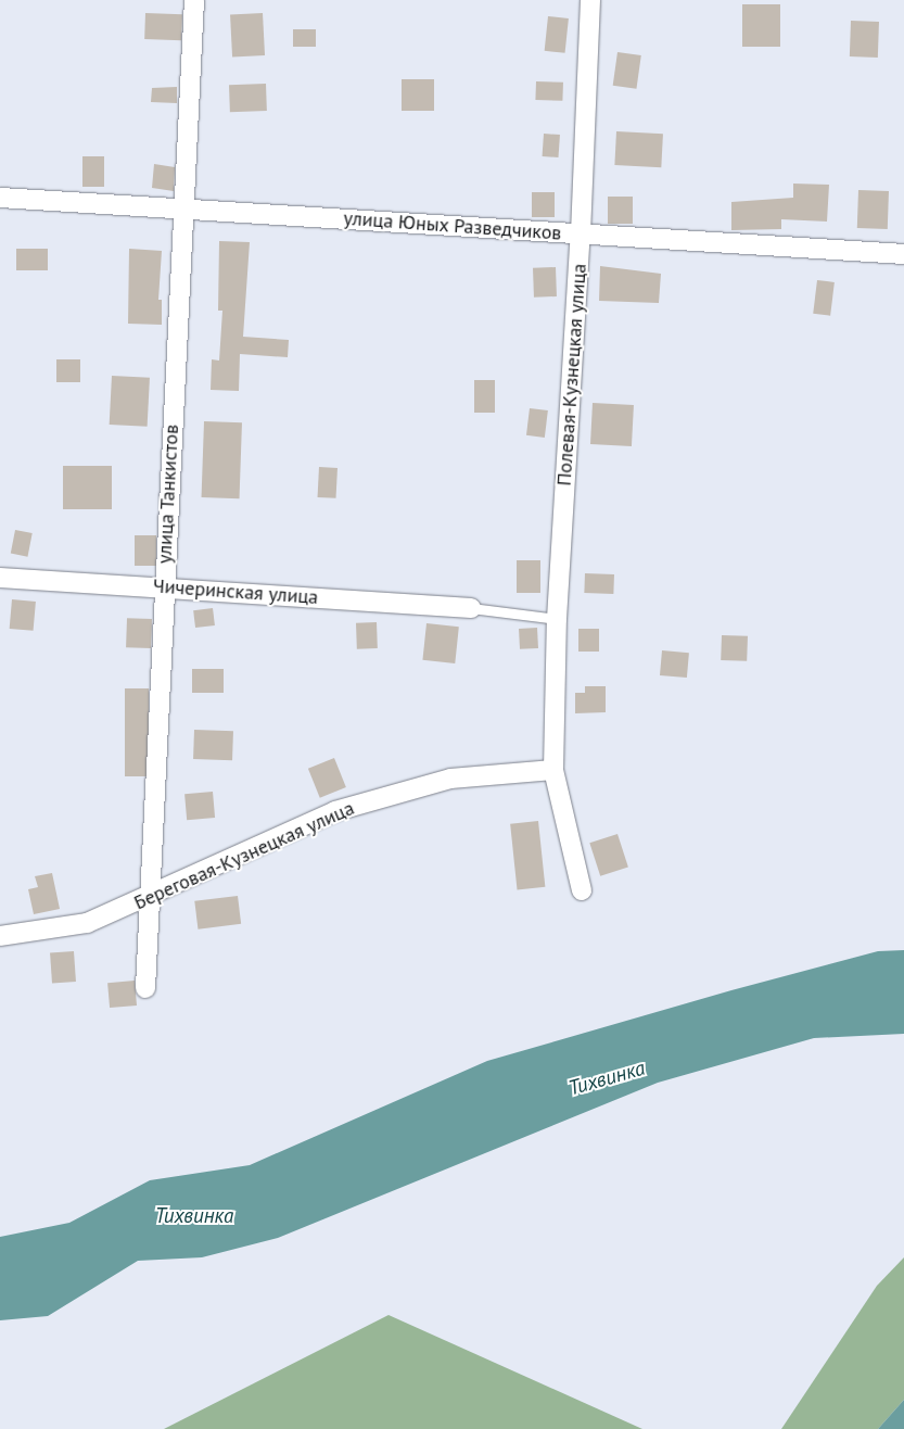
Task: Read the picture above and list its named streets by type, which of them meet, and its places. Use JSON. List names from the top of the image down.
{
  "streets": {
    "street": [
      "улица Юных Разведчиков",
      "Полевая-Кузнецкая улица",
      "улица Танкистов",
      "Чичеринская улица",
      "Береговая-Кузнецкая улица"
    ]
  },
  "crossings": [
    ["улица Юных Разведчиков", "Полевая-Кузнецкая улица"],
    ["улица Юных Разведчиков", "улица Танкистов"],
    ["Полевая-Кузнецкая улица", "Береговая-Кузнецкая улица"],
    ["улица Танкистов", "Чичеринская улица"],
    ["улица Танкистов", "Береговая-Кузнецкая улица"]
  ],
  "water": ["Тихвинка"]
}
